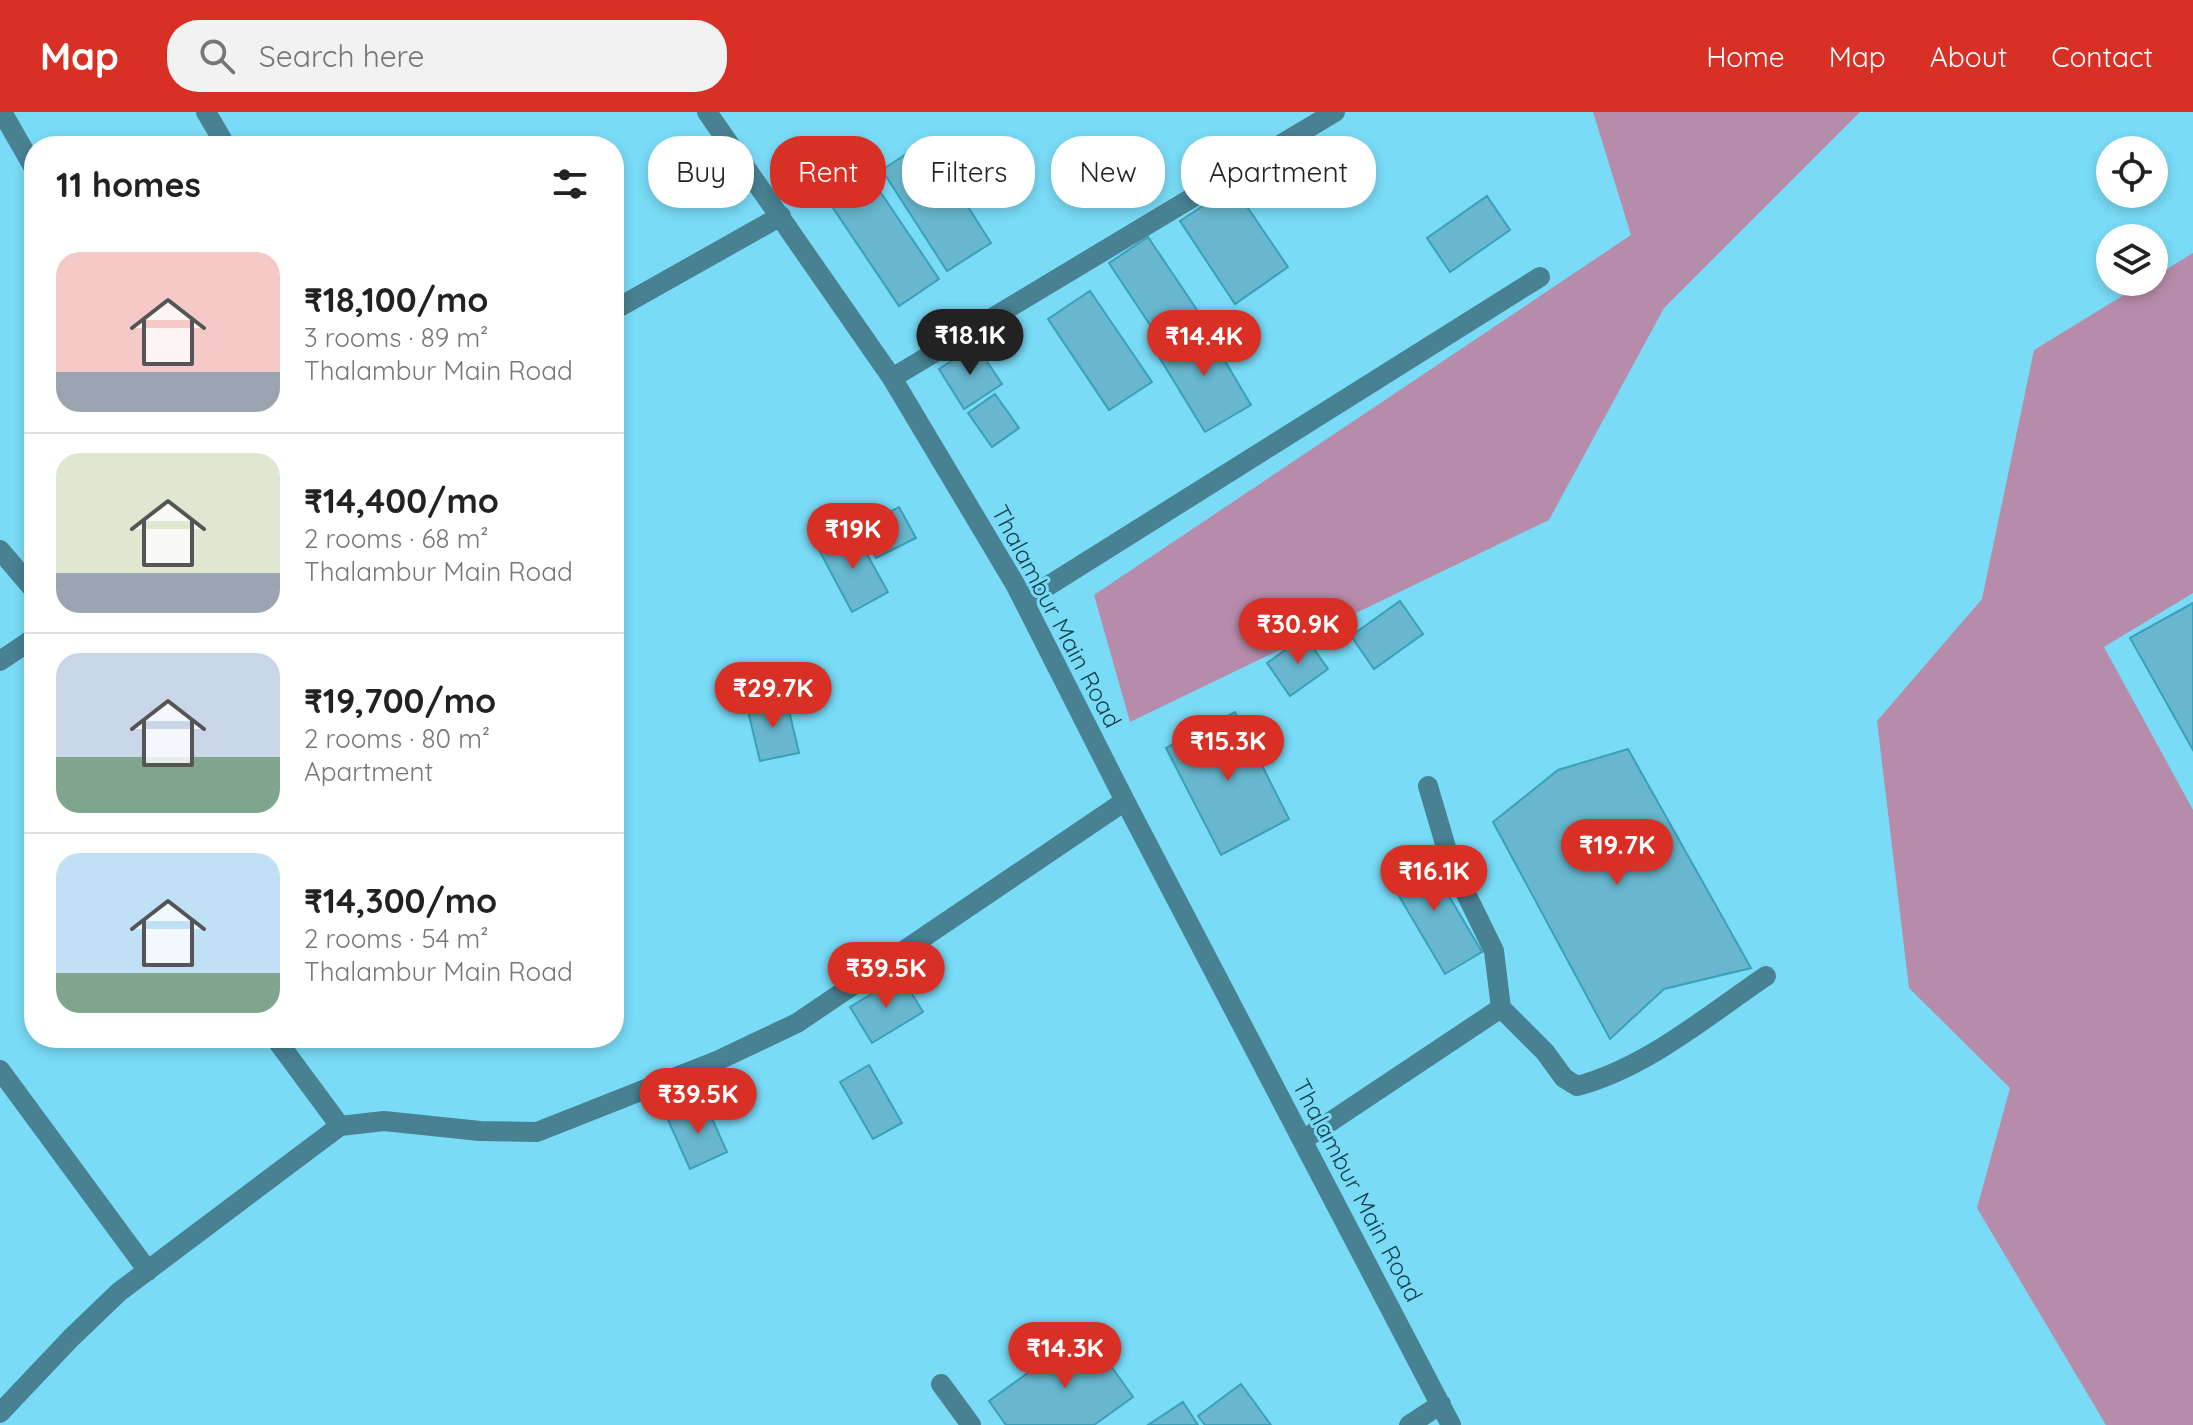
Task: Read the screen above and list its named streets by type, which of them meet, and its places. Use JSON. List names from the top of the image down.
{
  "streets": {
    "street": ["Thalambur Main Road"]
  },
  "page": {
    "header": "Map",
    "search": "Search here",
    "nav": [
      "Home",
      "Map",
      "About",
      "Contact"
    ],
    "chip": [
      "Buy",
      "Rent",
      "Filters",
      "New",
      "Apartment"
    ],
    "heading": "11 homes",
    "list": [
      {
        "name": "₹18,100/mo",
        "note": "3 rooms · 89 m² · Thalambur Main Road"
      },
      {
        "name": "₹14,400/mo",
        "note": "2 rooms · 68 m² · Thalambur Main Road"
      },
      {
        "name": "₹19,700/mo",
        "note": "2 rooms · 80 m² · Apartment"
      },
      {
        "name": "₹14,300/mo",
        "note": "2 rooms · 54 m² · Thalambur Main Road"
      }
    ],
    "price": [
      "₹18.1K",
      "₹14.4K",
      "₹19K",
      "₹30.9K",
      "₹29.7K",
      "₹15.3K",
      "₹19.7K",
      "₹16.1K",
      "₹39.5K",
      "₹39.5K",
      "₹14.3K"
    ]
  }
}
